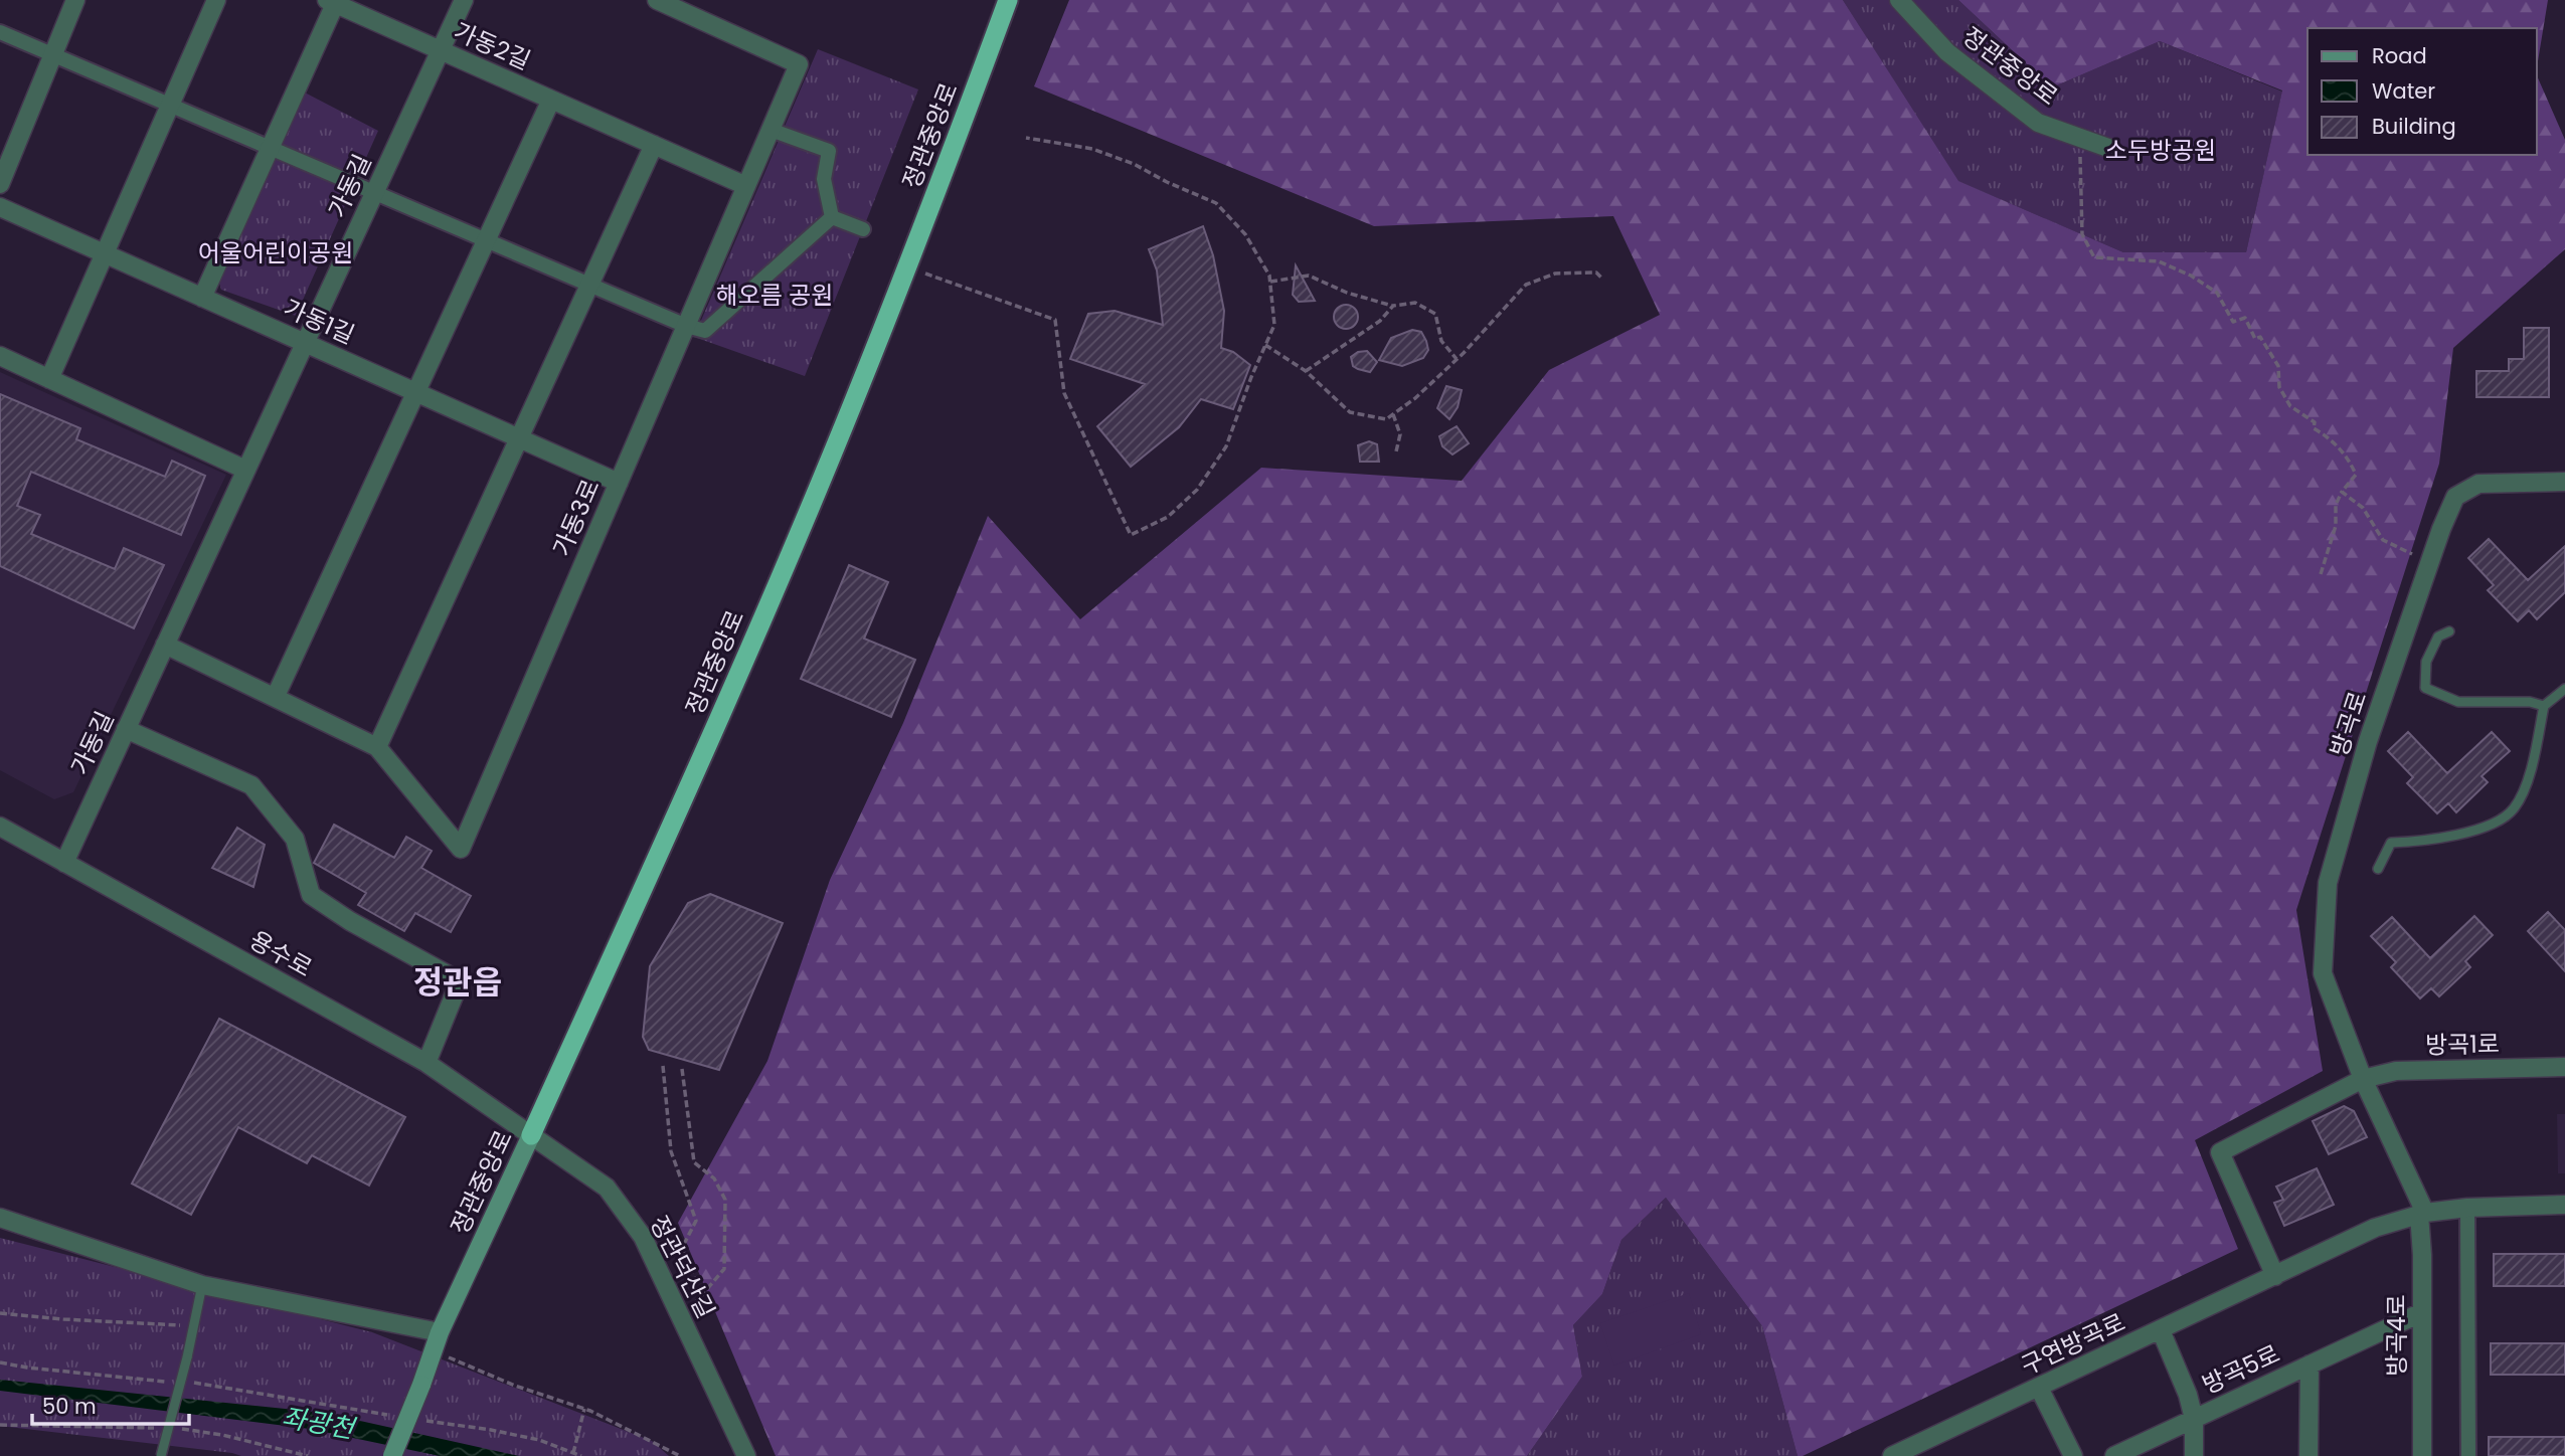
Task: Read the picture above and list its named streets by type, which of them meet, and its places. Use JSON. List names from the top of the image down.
{
  "streets": {
    "highway": ["정관중앙로"],
    "street": [
      "가동2길",
      "가동길",
      "가동1길",
      "가동3로",
      "방곡로",
      "용수로",
      "방곡1로",
      "정관덕산길",
      "방곡4로",
      "구연방곡로",
      "방곡5로"
    ]
  },
  "crossings": [
    ["가동2길", "가동길"],
    ["가동2길", "가동3로"],
    ["정관중앙로", "용수로"],
    ["정관중앙로", "정관덕산길"],
    ["가동길", "가동1길"],
    ["가동길", "용수로"],
    ["가동1길", "가동3로"],
    ["방곡로", "방곡1로"],
    ["방곡로", "방곡4로"],
    ["방곡로", "구연방곡로"],
    ["용수로", "정관덕산길"],
    ["방곡4로", "구연방곡로"],
    ["방곡4로", "방곡5로"]
  ],
  "districts": ["정관읍"],
  "water": ["좌광천"],
  "parks": ["소두방공원", "어울어린이공원", "해오름 공원"],
  "legend": ["Road", "Water", "Building"],
  "scale_bar": "50 m"
}
